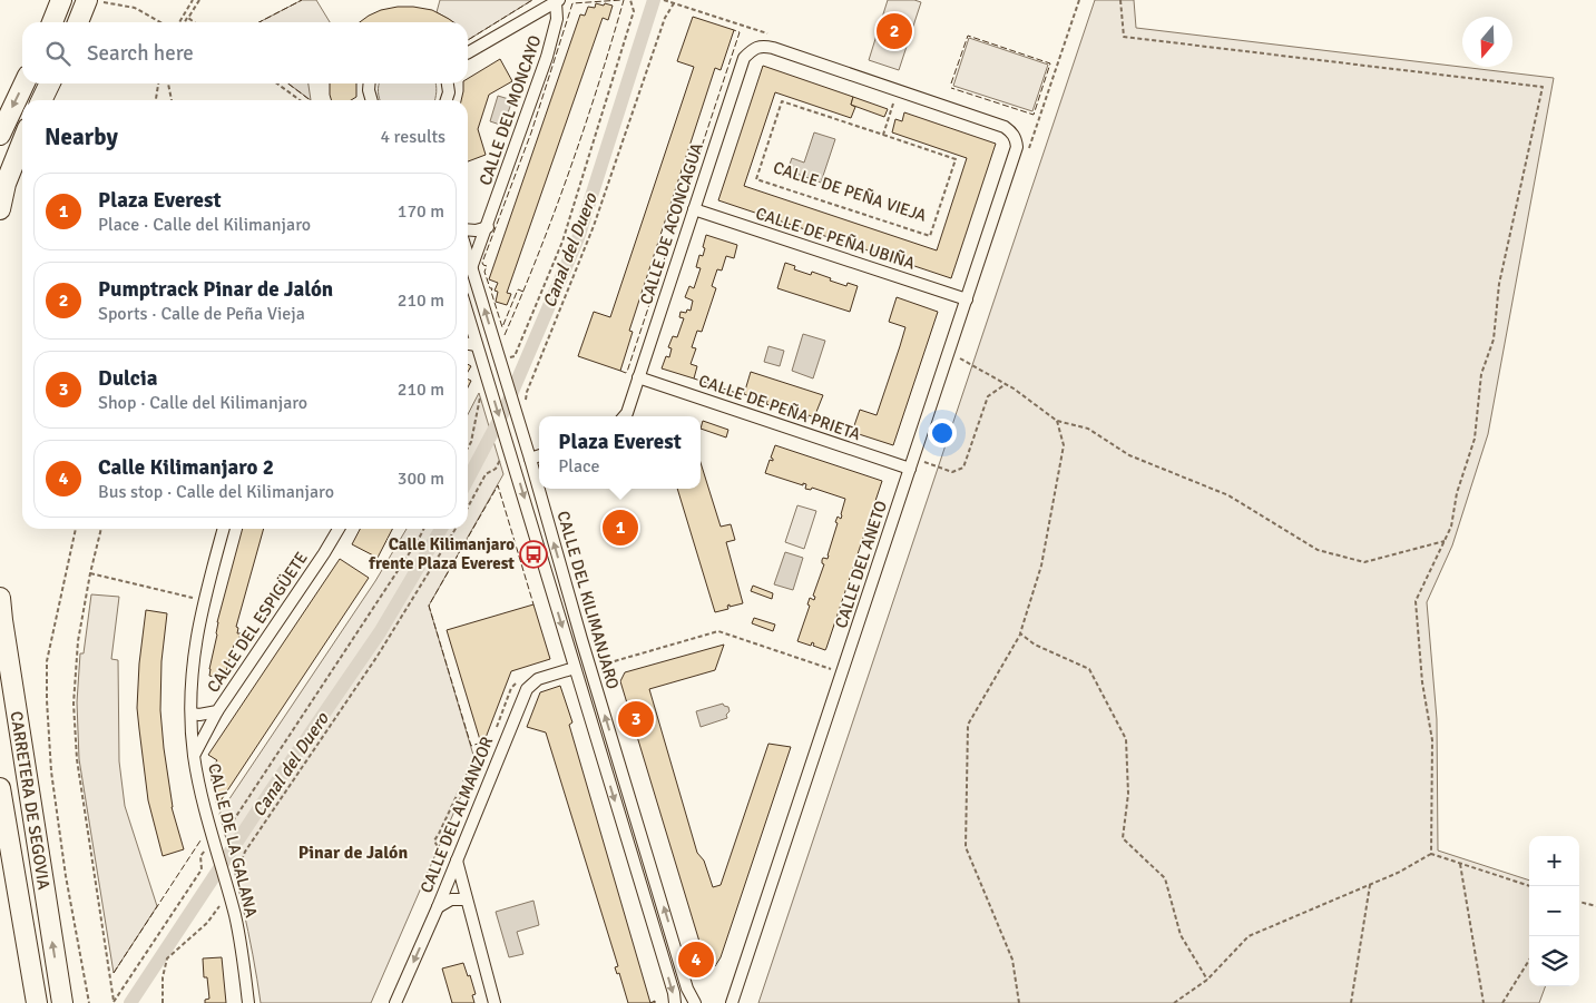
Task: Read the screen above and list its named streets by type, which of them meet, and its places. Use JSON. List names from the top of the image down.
{
  "streets": {
    "highway": ["CARRETERA DE SEGOVIA"],
    "street": [
      "CALLE DEL MONCAYO",
      "CALLE DE ACONCAGUA",
      "CALLE DE PEÑA UBIÑA",
      "CALLE DE PEÑA PRIETA",
      "CALLE DEL ANETO",
      "CALLE DEL KILIMANJARO",
      "CALLE DEL ESPIGÜETE",
      "CALLE DEL ALMANZOR",
      "CALLE DE LA GALANA"
    ],
    "path": ["CALLE DE PEÑA VIEJA"]
  },
  "crossings": [
    ["CALLE DEL MONCAYO", "CALLE DEL KILIMANJARO"],
    ["CALLE DE ACONCAGUA", "CALLE DE PEÑA UBIÑA"],
    ["CALLE DE ACONCAGUA", "CALLE DE PEÑA PRIETA"],
    ["CALLE DE PEÑA UBIÑA", "CALLE DEL ANETO"],
    ["CALLE DE PEÑA PRIETA", "CALLE DEL ANETO"],
    ["CALLE DEL KILIMANJARO", "CALLE DEL ALMANZOR"],
    ["CALLE DEL ESPIGÜETE", "CALLE DE LA GALANA"]
  ],
  "districts": ["Pinar de Jalón"],
  "water": ["Canal del Duero"],
  "places": {
    "bus stop": ["Calle Kilimanjaro frente Plaza Everest"]
  },
  "north": "bottom",
  "page": {
    "pins": [
      "2",
      "1",
      "3",
      "4"
    ],
    "search": "Search here",
    "heading": ["Nearby", "4 results"],
    "list": [
      {
        "mark": "1",
        "name": "Plaza Everest",
        "note": "Place · Calle del Kilimanjaro",
        "value": "170 m"
      },
      {
        "mark": "2",
        "name": "Pumptrack Pinar de Jalón",
        "note": "Sports · Calle de Peña Vieja",
        "value": "210 m"
      },
      {
        "mark": "3",
        "name": "Dulcia",
        "note": "Shop · Calle del Kilimanjaro",
        "value": "210 m"
      },
      {
        "mark": "4",
        "name": "Calle Kilimanjaro 2",
        "note": "Bus stop · Calle del Kilimanjaro",
        "value": "300 m"
      }
    ],
    "popup": ["Plaza Everest", "Place"],
    "map_buttons": ["+", "−"]
  }
}
